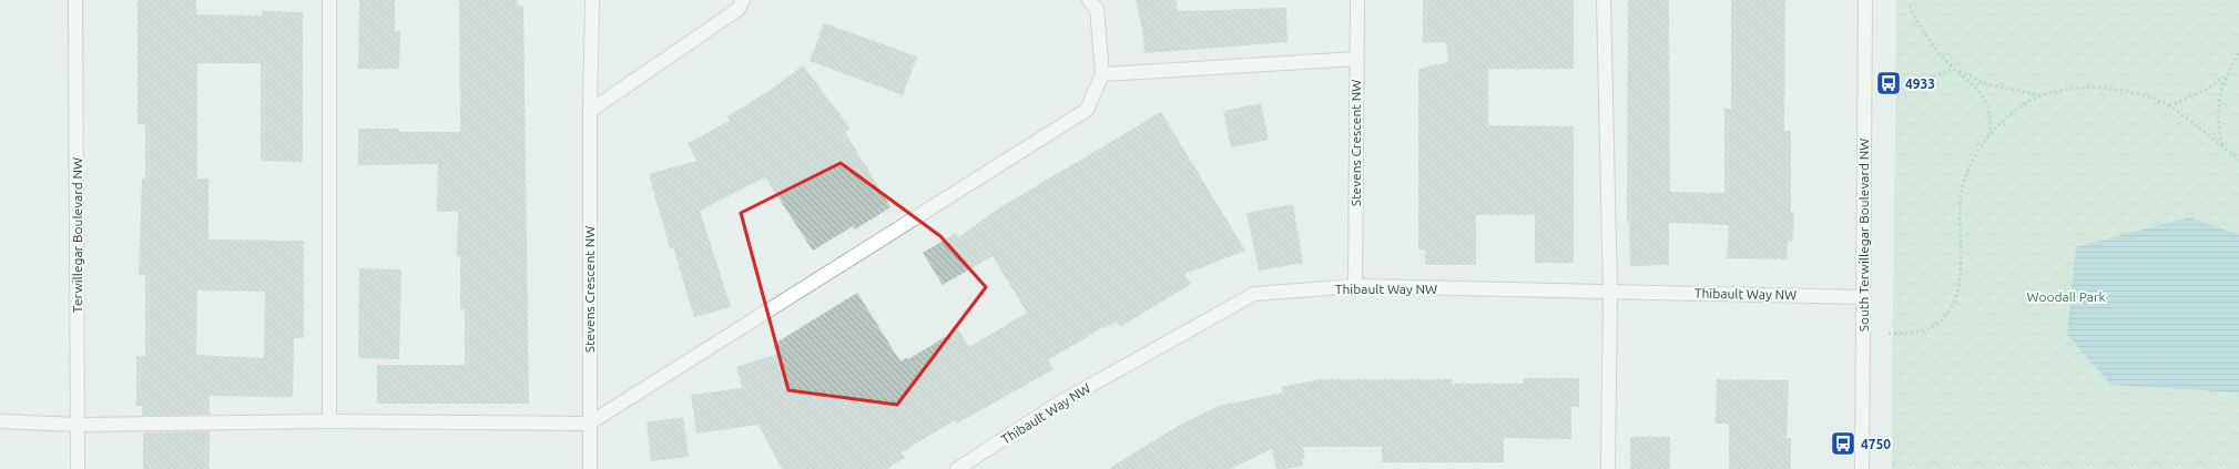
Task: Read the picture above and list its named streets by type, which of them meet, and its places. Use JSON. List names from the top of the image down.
{
  "streets": {
    "street": [
      "Stevens Crescent NW",
      "Terwillegar Boulevard NW",
      "South Terwillegar Boulevard NW",
      "Thibault Way NW"
    ]
  },
  "crossings": [
    ["Stevens Crescent NW", "Thibault Way NW"],
    ["South Terwillegar Boulevard NW", "Thibault Way NW"]
  ],
  "parks": ["Woodall Park"],
  "places": {
    "bus stop": ["4933", "4750"]
  }
}
